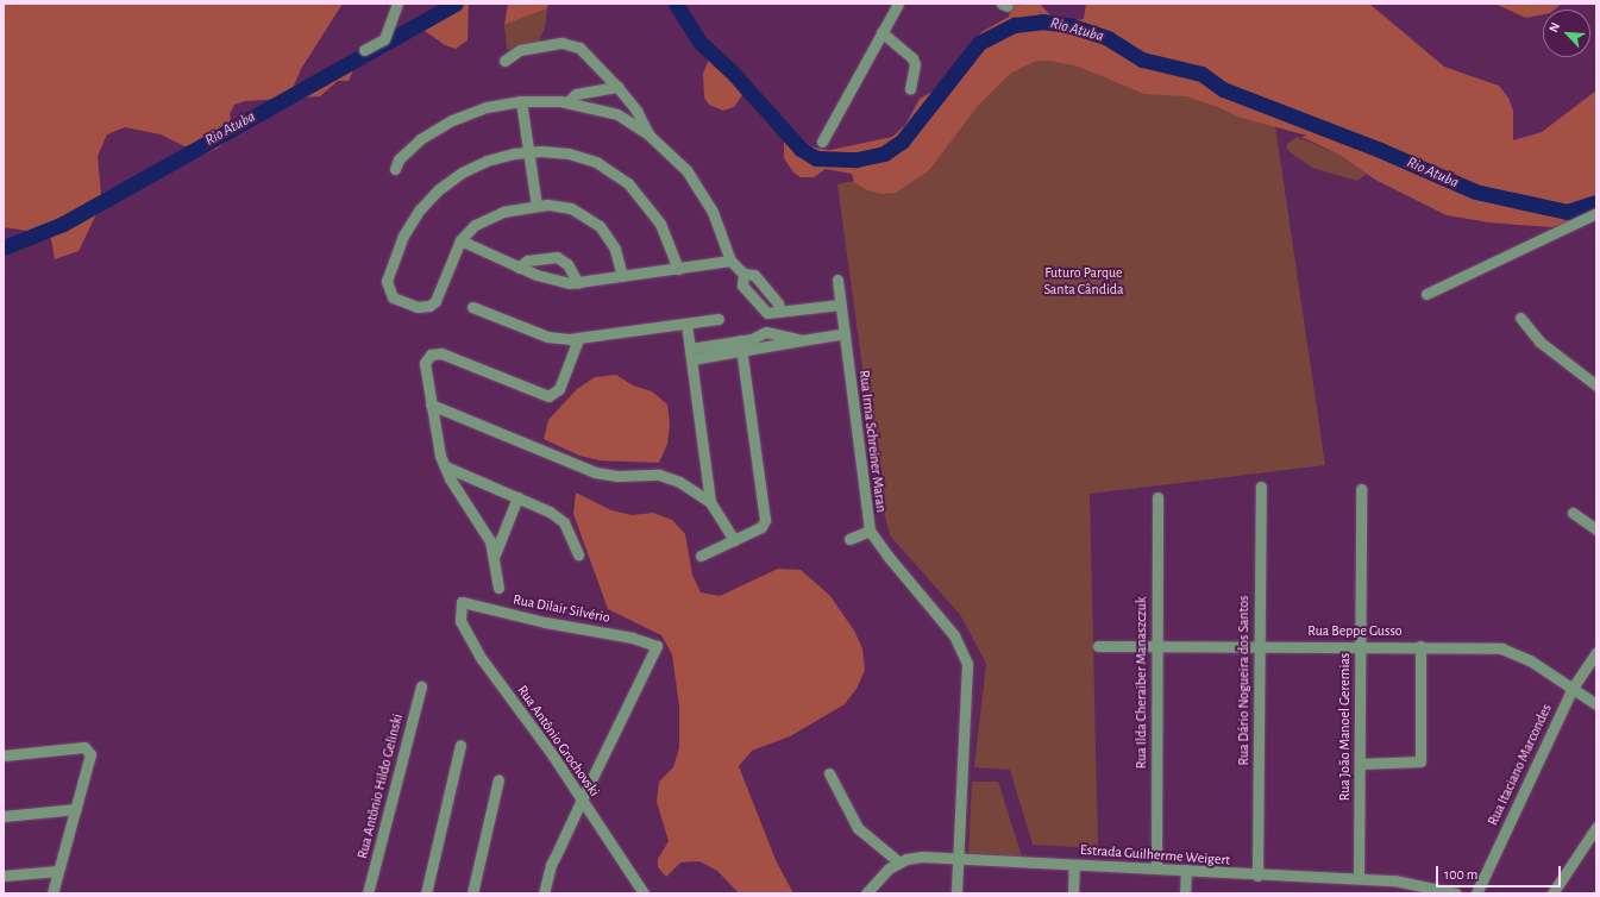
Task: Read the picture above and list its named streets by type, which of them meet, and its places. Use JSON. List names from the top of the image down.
{
  "streets": {
    "street": [
      "Rua Irma Schreiner Maran",
      "Rua Dilair Silvério",
      "Rua Beppe Gusso",
      "Rua Dário Nogueira dos Santos",
      "Rua Ilda Cheraiber Manaszczuk",
      "Rua João Manoel Geremias",
      "Rua Antônio Grochovski",
      "Rua Itaciano Marcondes",
      "Rua Antônio Hildo Gelinski",
      "Estrada Guilherme Weigert"
    ]
  },
  "crossings": [
    ["Rua Irma Schreiner Maran", "Estrada Guilherme Weigert"],
    ["Rua Dilair Silvério", "Rua Antônio Grochovski"],
    ["Rua Beppe Gusso", "Rua Dário Nogueira dos Santos"],
    ["Rua Beppe Gusso", "Rua Ilda Cheraiber Manaszczuk"],
    ["Rua Beppe Gusso", "Rua João Manoel Geremias"],
    ["Rua Beppe Gusso", "Rua Itaciano Marcondes"],
    ["Rua Dário Nogueira dos Santos", "Estrada Guilherme Weigert"],
    ["Rua Ilda Cheraiber Manaszczuk", "Estrada Guilherme Weigert"],
    ["Rua João Manoel Geremias", "Estrada Guilherme Weigert"]
  ],
  "water": ["Rio Atuba"],
  "parks": ["Futuro Parque Santa Cândida"],
  "scale_bar": "100 m",
  "north": "top left"
}
